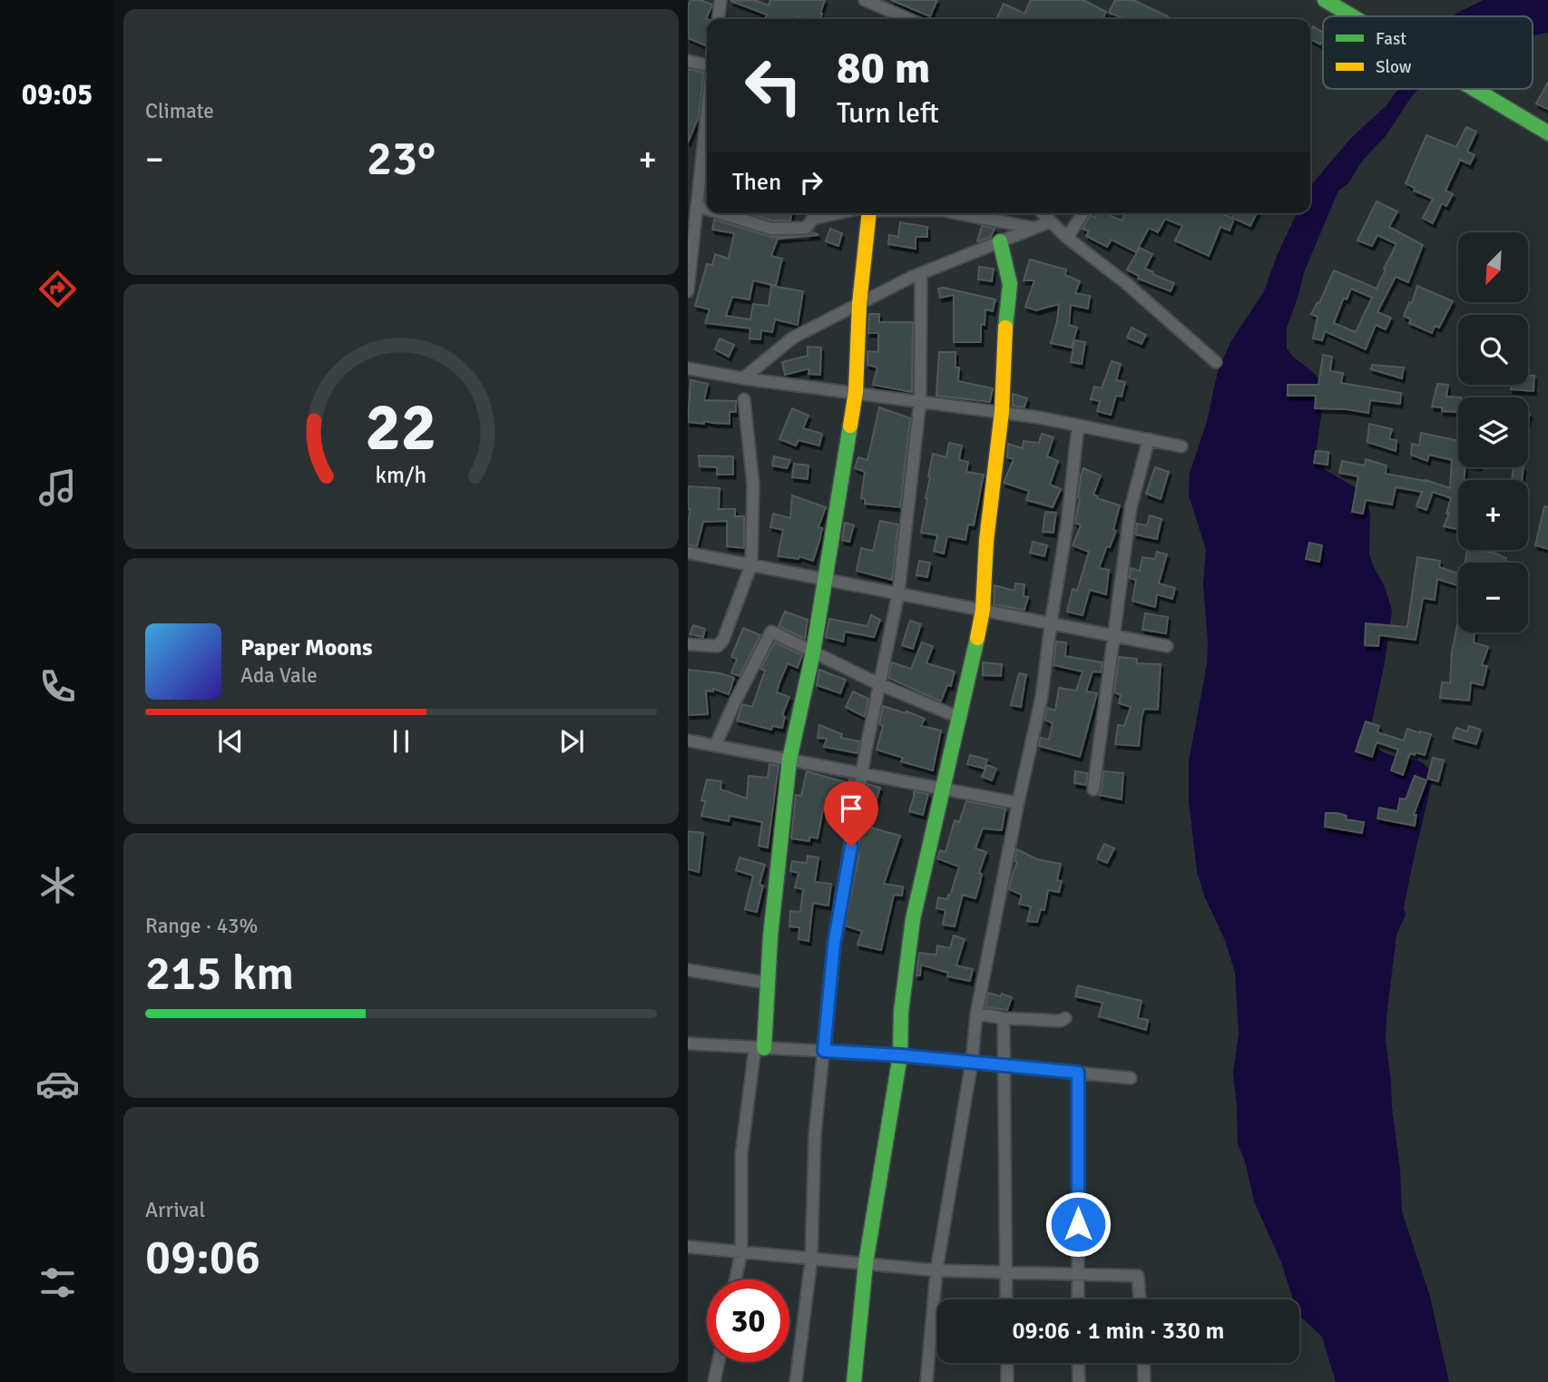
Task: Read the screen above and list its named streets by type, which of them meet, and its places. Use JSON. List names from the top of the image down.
{
  "legend": ["Fast", "Slow"],
  "north": "bottom left",
  "page": {
    "tabs": "09:05",
    "tile": [
      "Climate",
      ["Range · 43%", "215 km"],
      ["Arrival", "09:06"]
    ],
    "turn": ["80 m", "Turn left"],
    "heat": ["−", "23°", "+"],
    "then": "Then",
    "map_buttons": ["+", "−"],
    "song": ["Paper Moons", "Ada Vale"],
    "limit": "30",
    "trip": "09:06 · 1 min · 330 m",
    "gauge": ["22", "km/h"]
  }
}
